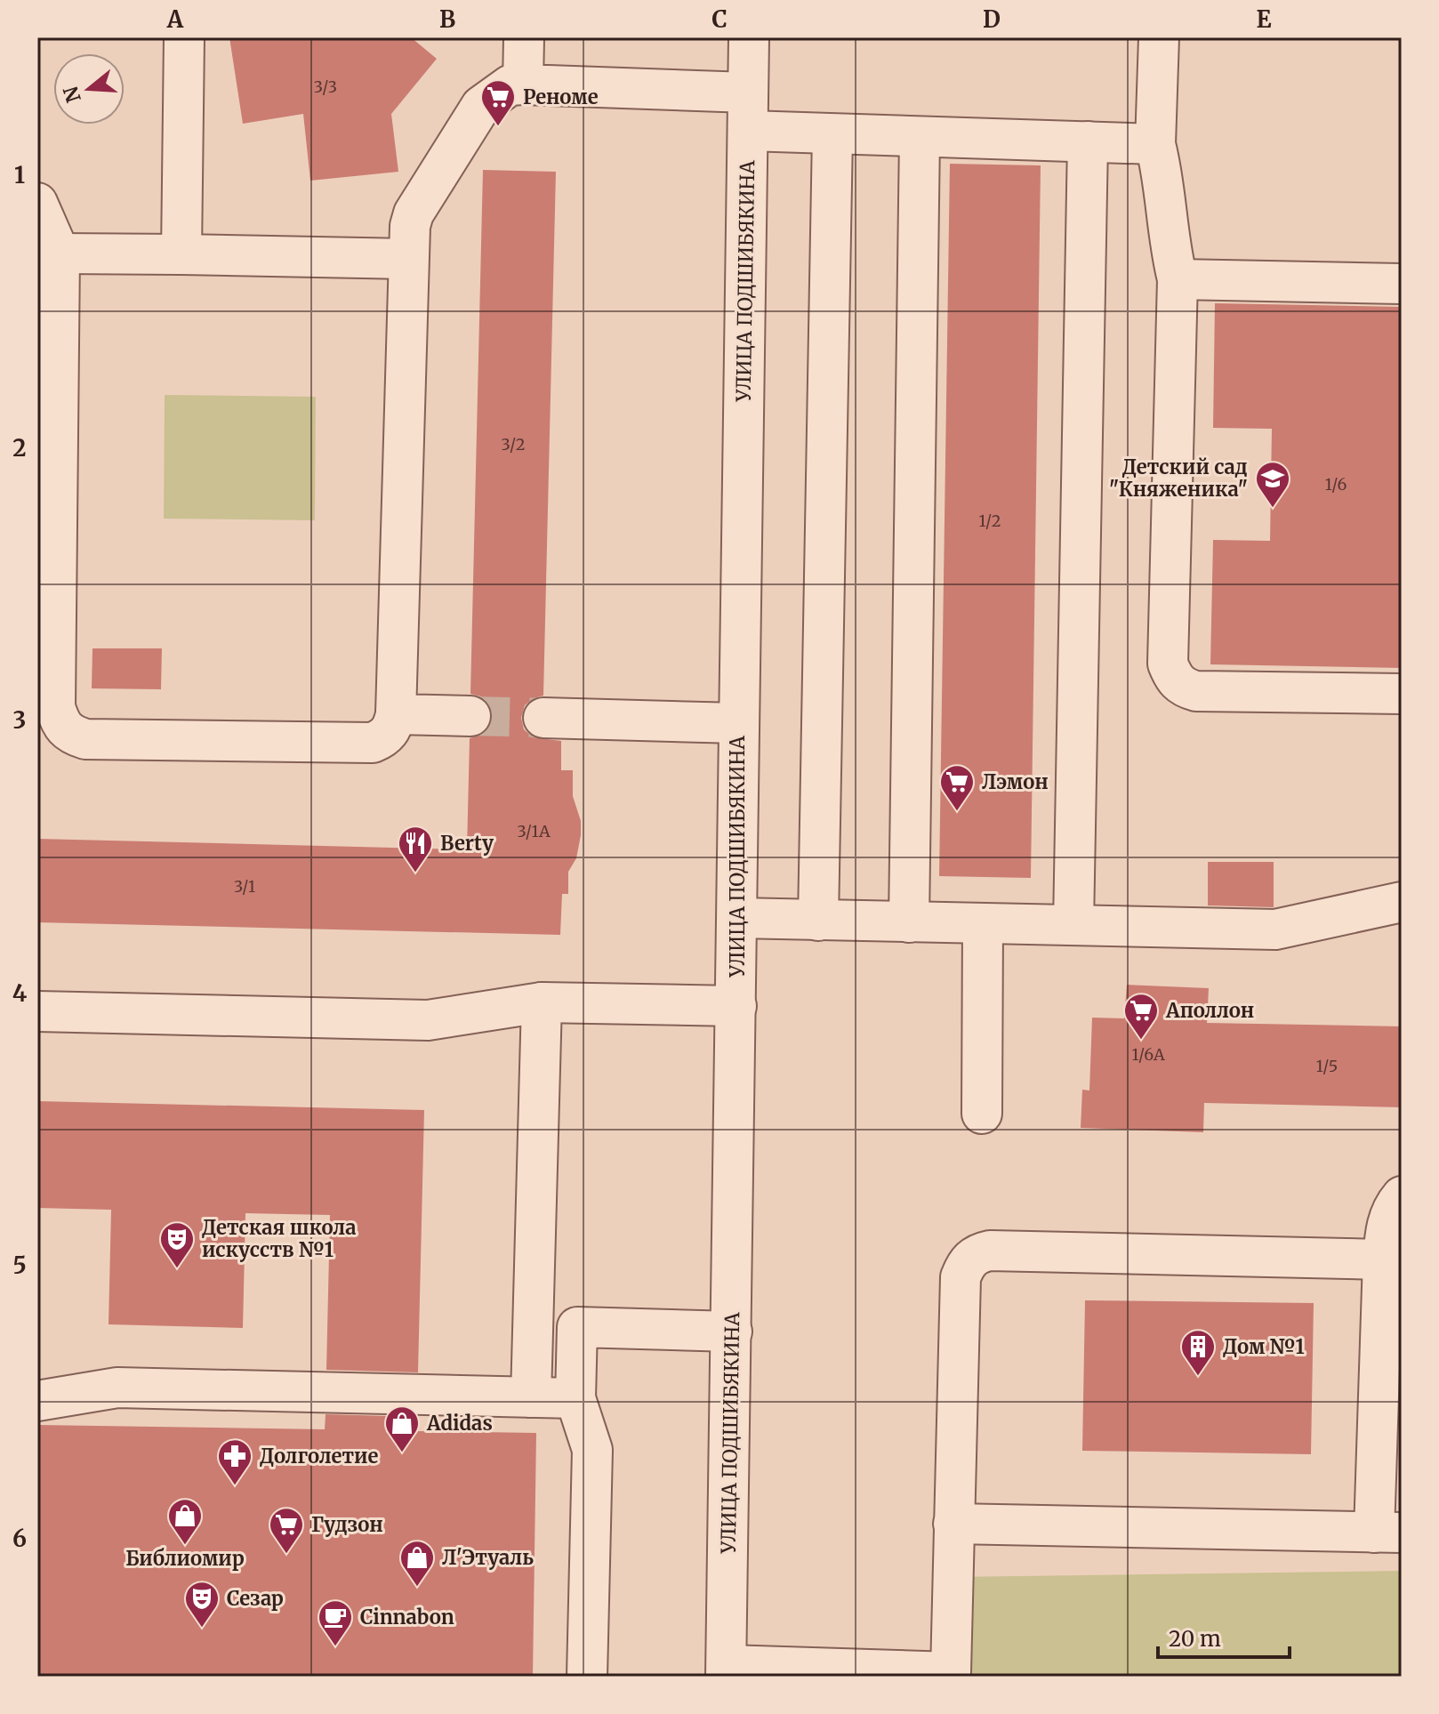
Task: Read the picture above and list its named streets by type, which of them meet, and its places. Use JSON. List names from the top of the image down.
{
  "streets": {
    "street": ["УЛИЦА ПОДШИБЯКИНА"]
  },
  "places": {
    "supermarket": [
      "Реноме",
      "Лэмон",
      "Аполлон",
      "Гудзон"
    ],
    "school or university": ["Детский сад \"Княженика\""],
    "restaurant": ["Berty"],
    "theatre": ["Детская школа искусств №1", "Сезар"],
    "building": ["Дом №1"],
    "shop": ["Adidas", "Библиомир", "Л'Этуаль"],
    "pharmacy": ["Долголетие"],
    "cafe": ["Cinnabon"]
  },
  "house_numbers": [
    "3/3",
    "3/2",
    "1/6",
    "1/2",
    "3/1А",
    "3/1",
    "1/6А",
    "1/5"
  ],
  "scale_bar": "20 m",
  "north": "left",
  "grid": {
    "columns": [
      "A",
      "B",
      "C",
      "D",
      "E"
    ],
    "rows": [
      "1",
      "2",
      "3",
      "4",
      "5",
      "6"
    ]
  }
}
